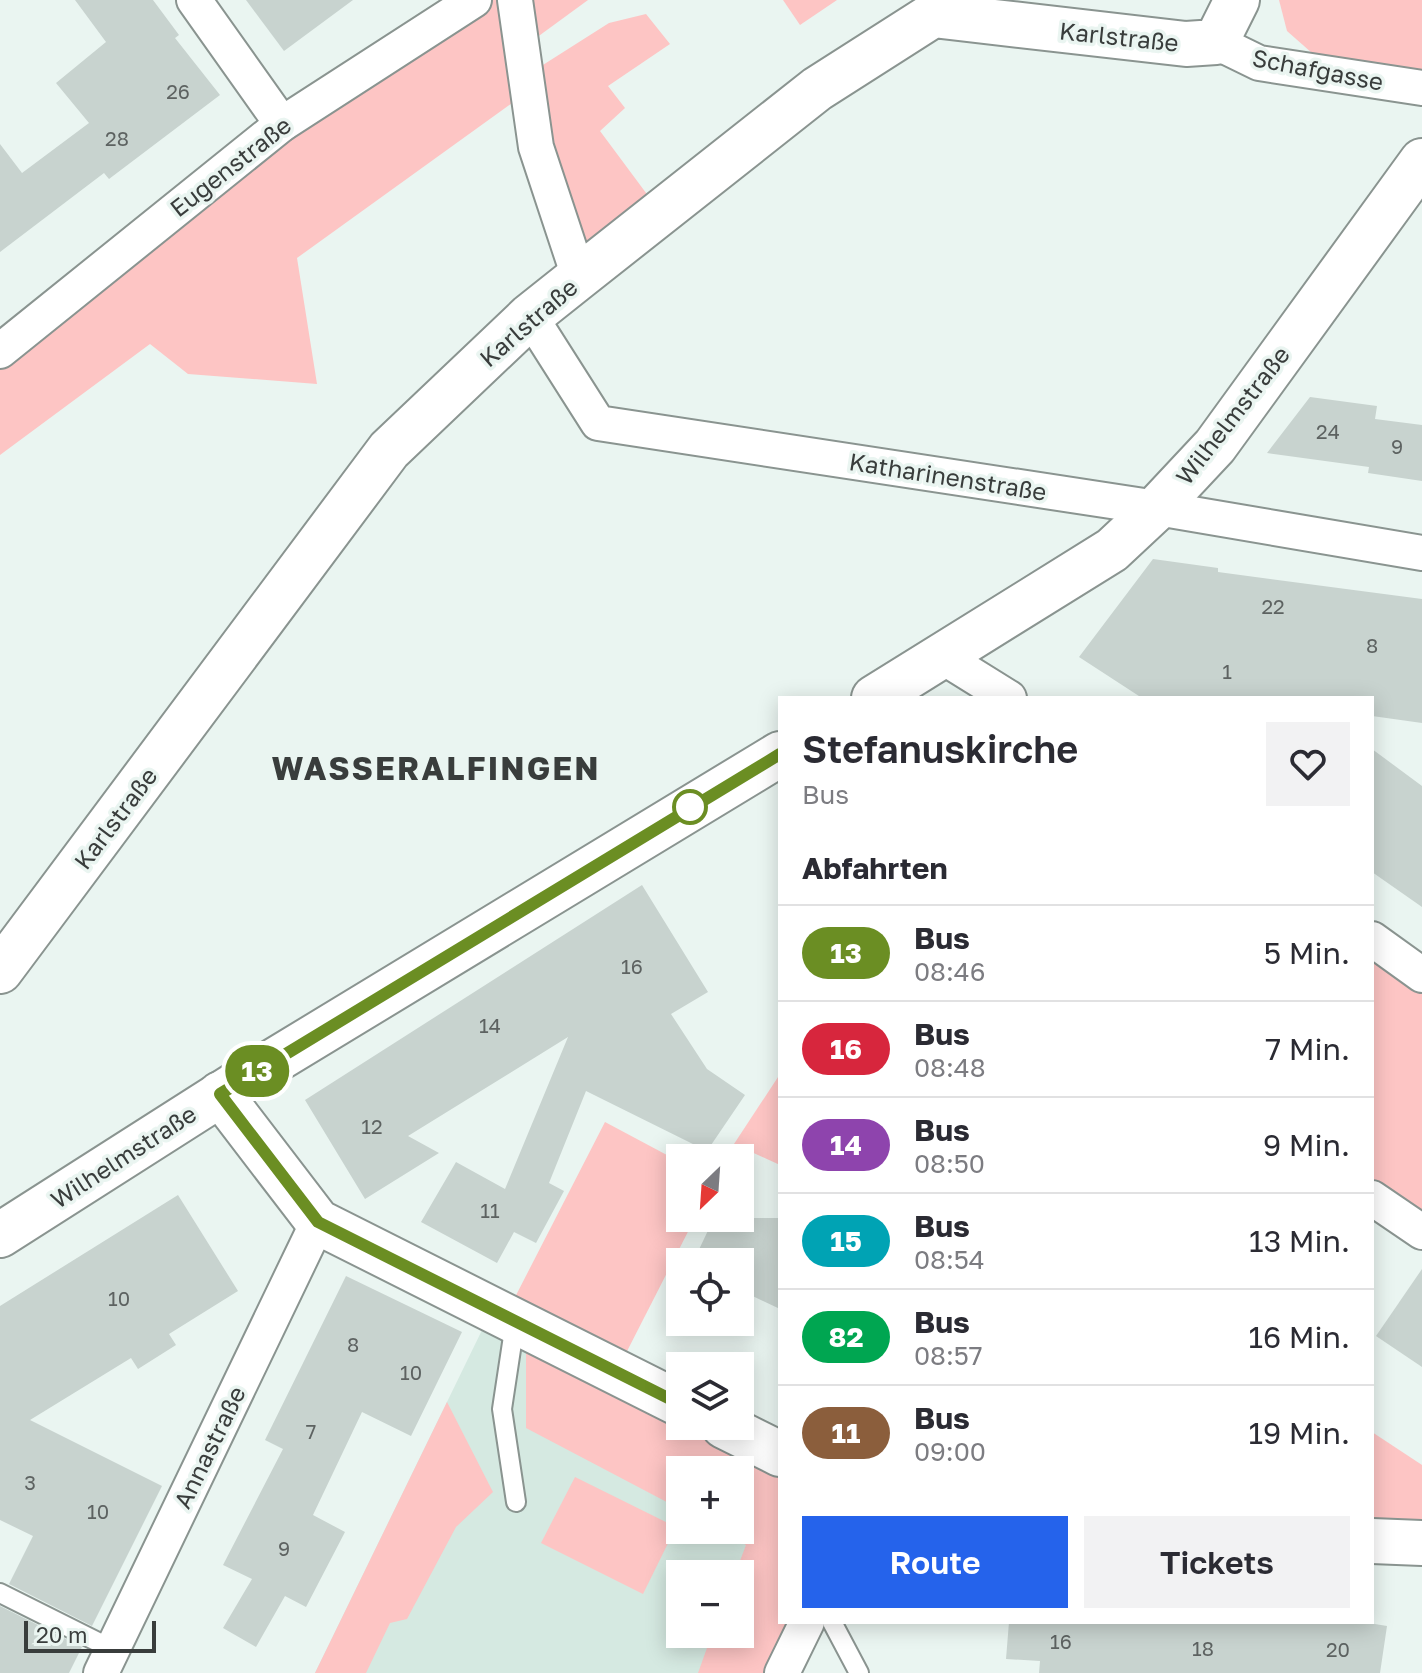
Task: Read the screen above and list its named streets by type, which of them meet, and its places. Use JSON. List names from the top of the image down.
{
  "streets": {
    "street": [
      "Karlstraße",
      "Schafgasse",
      "Eugenstraße",
      "Wilhelmstraße",
      "Katharinenstraße",
      "Annastraße"
    ]
  },
  "crossings": [
    ["Karlstraße", "Schafgasse"],
    ["Karlstraße", "Katharinenstraße"],
    ["Wilhelmstraße", "Katharinenstraße"]
  ],
  "districts": ["WASSERALFINGEN"],
  "lines": ["bus line 13"],
  "house_numbers": [
    "26",
    "28",
    "24",
    "9",
    "22",
    "8",
    "1",
    "16",
    "14",
    "12",
    "11",
    "10",
    "8",
    "10",
    "7",
    "3",
    "10",
    "9",
    "16",
    "18",
    "20"
  ],
  "scale_bar": "20 m",
  "north": "bottom left",
  "page": {
    "on_map": "13",
    "heading": [
      ["Stefanuskirche", "Bus"],
      "Abfahrten"
    ],
    "list": [
      {
        "mark": "13",
        "name": "Bus",
        "note": "08:46",
        "value": "5 Min."
      },
      {
        "mark": "16",
        "name": "Bus",
        "note": "08:48",
        "value": "7 Min."
      },
      {
        "mark": "14",
        "name": "Bus",
        "note": "08:50",
        "value": "9 Min."
      },
      {
        "mark": "15",
        "name": "Bus",
        "note": "08:54",
        "value": "13 Min."
      },
      {
        "mark": "82",
        "name": "Bus",
        "note": "08:57",
        "value": "16 Min."
      },
      {
        "mark": "11",
        "name": "Bus",
        "note": "09:00",
        "value": "19 Min."
      }
    ],
    "map_buttons": ["+", "−"],
    "buttons": ["Route", "Tickets"],
    "scale": "20 m"
  }
}
